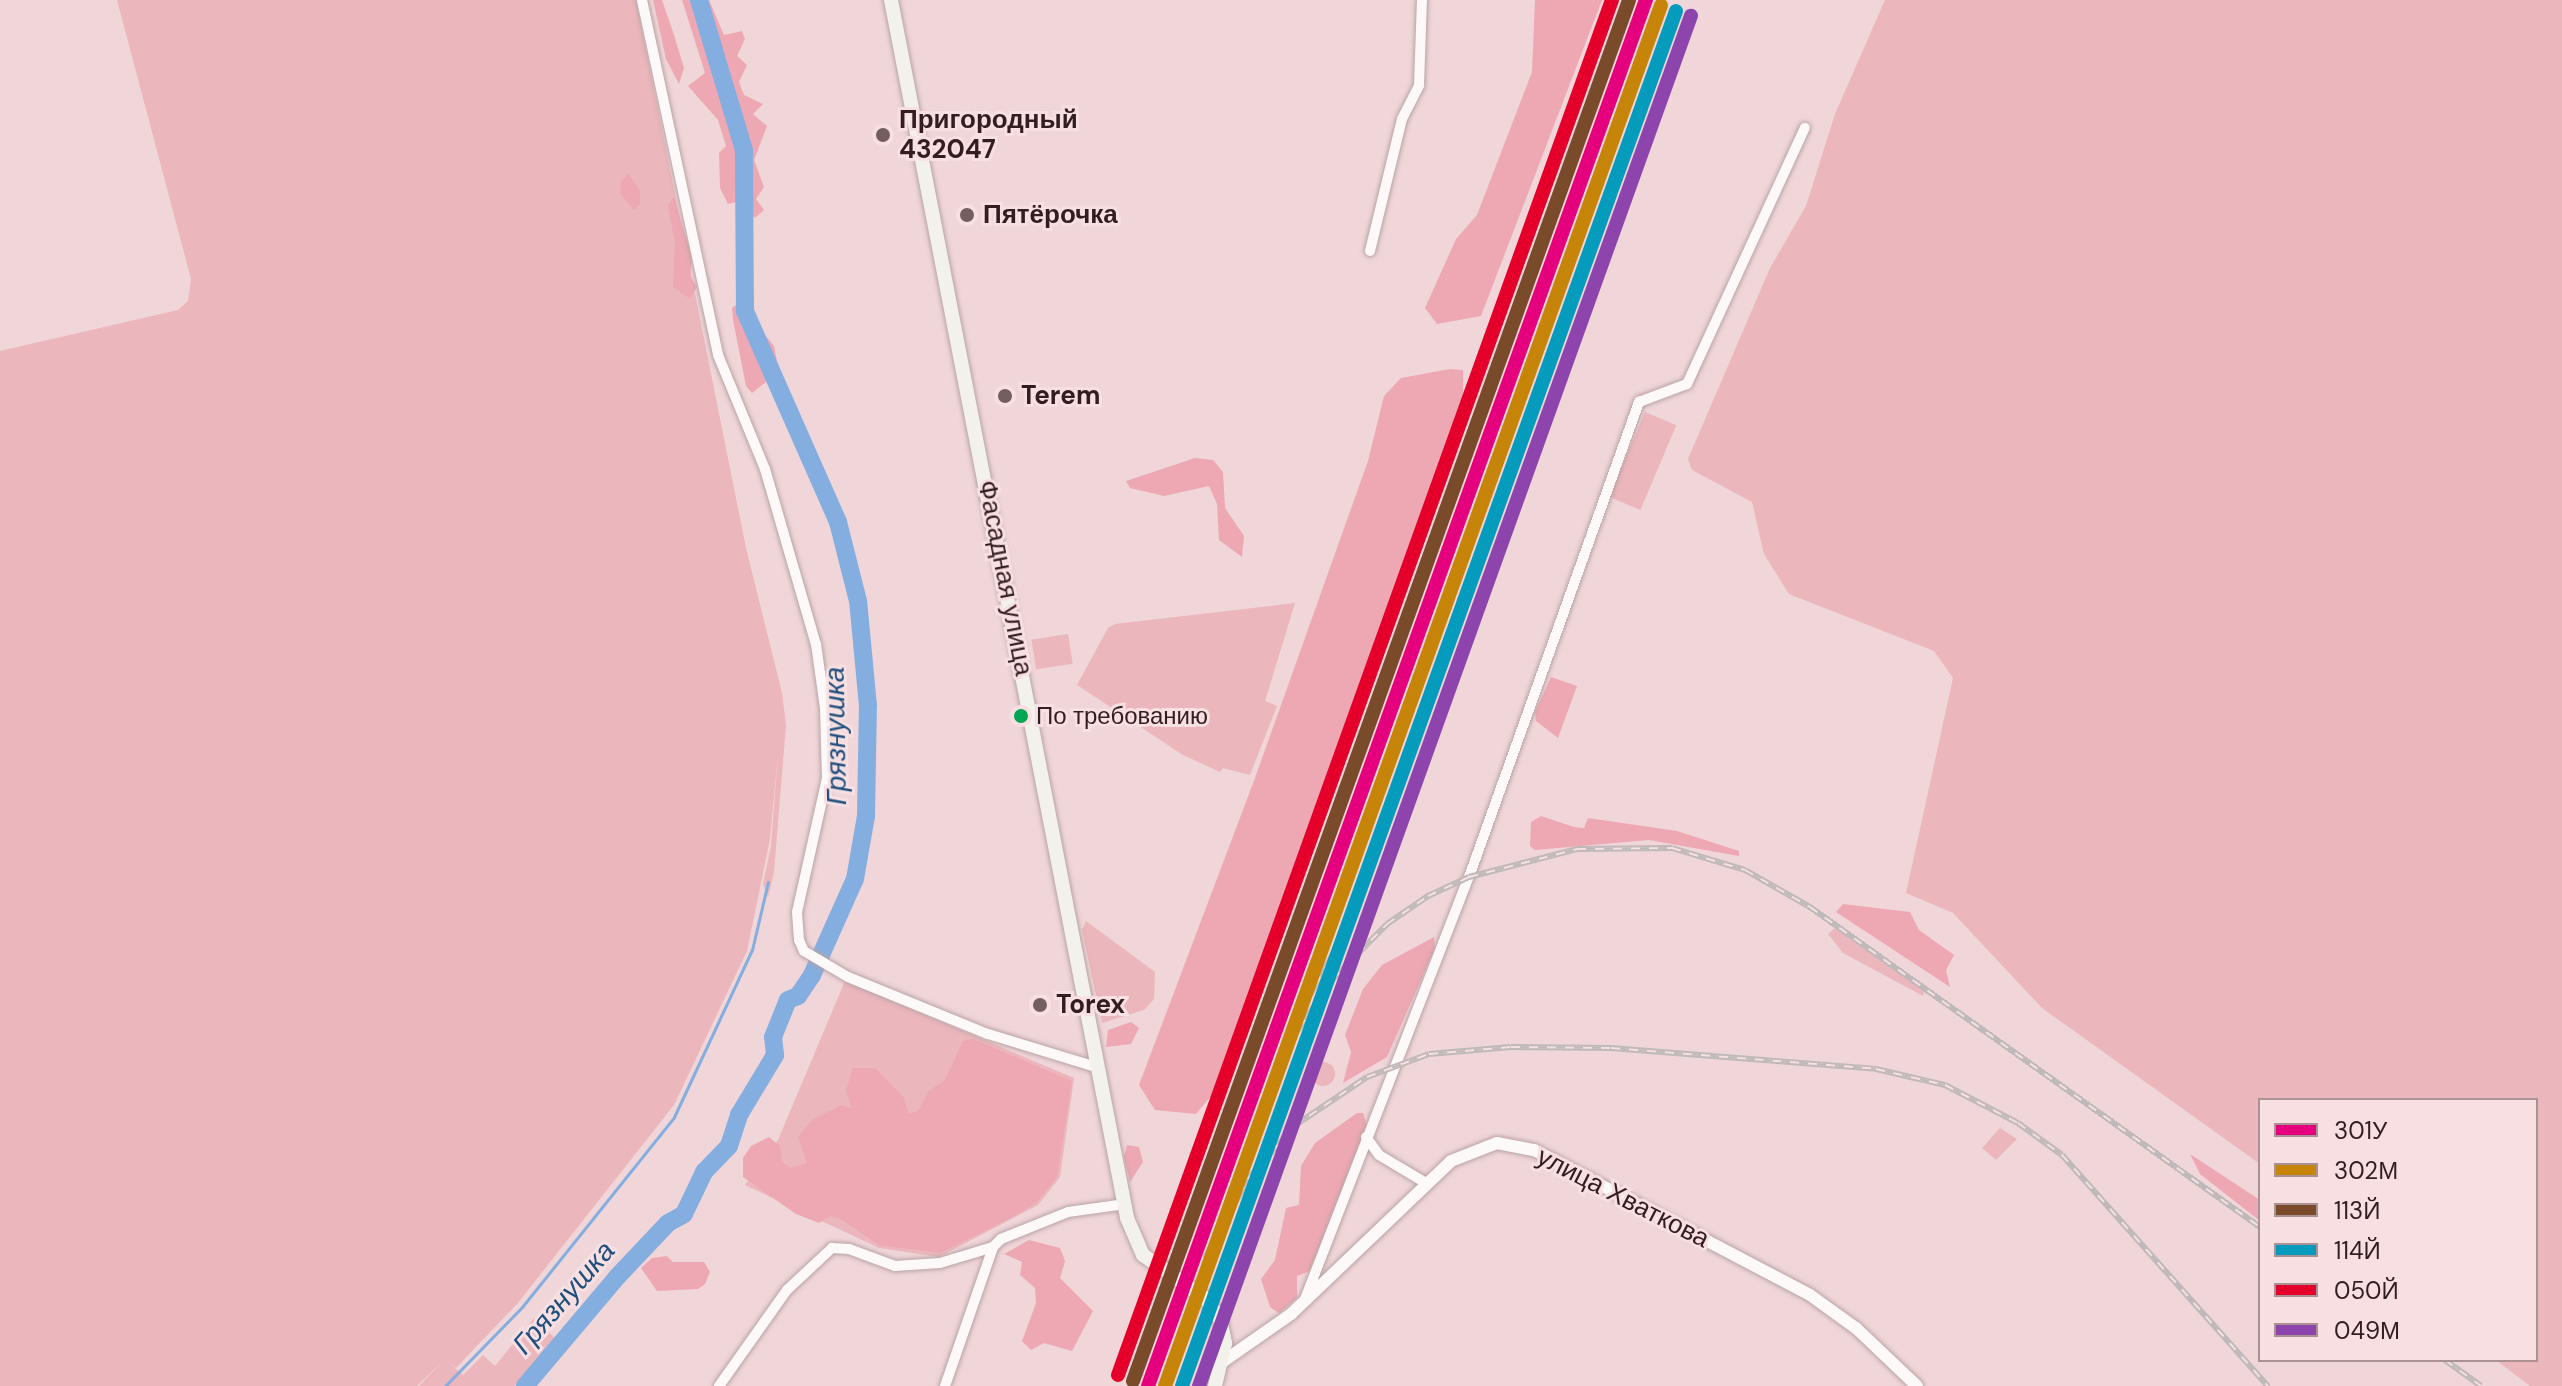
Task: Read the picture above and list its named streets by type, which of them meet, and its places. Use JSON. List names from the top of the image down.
{
  "streets": {
    "main road": ["Фасадная улица"],
    "street": ["улица Хваткова"]
  },
  "crossings": [
    ["Фасадная улица", "улица Хваткова"]
  ],
  "water": ["Грязнушка"],
  "places": [
    "Пригородный 432047",
    "Пятёрочка",
    "Terem",
    "По требованию",
    "Torex"
  ],
  "lines": [
    "transit line 301У",
    "transit line 113Й",
    "transit line 050Й",
    "transit line 302М",
    "transit line 114Й",
    "transit line 049М"
  ],
  "legend": [
    "301У",
    "302М",
    "113Й",
    "114Й",
    "050Й",
    "049М"
  ]
}
